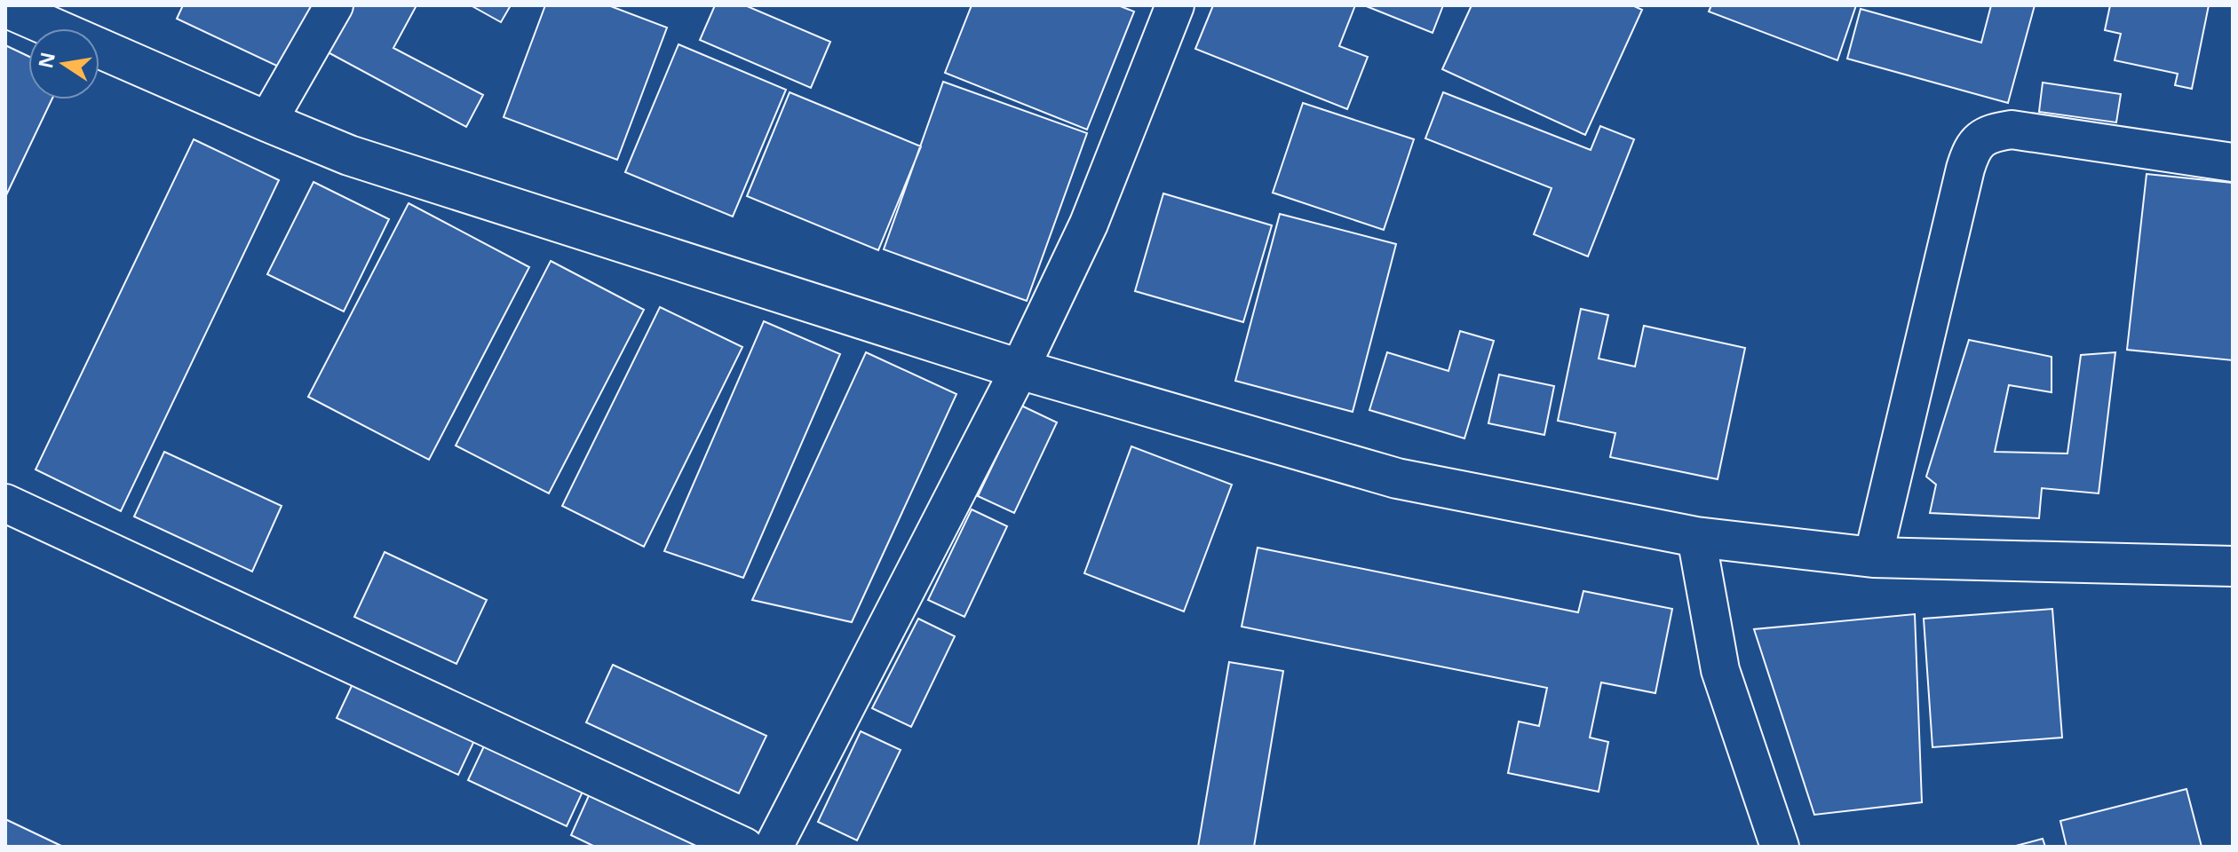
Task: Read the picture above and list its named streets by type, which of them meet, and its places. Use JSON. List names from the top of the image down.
{
  "north": "left"
}
